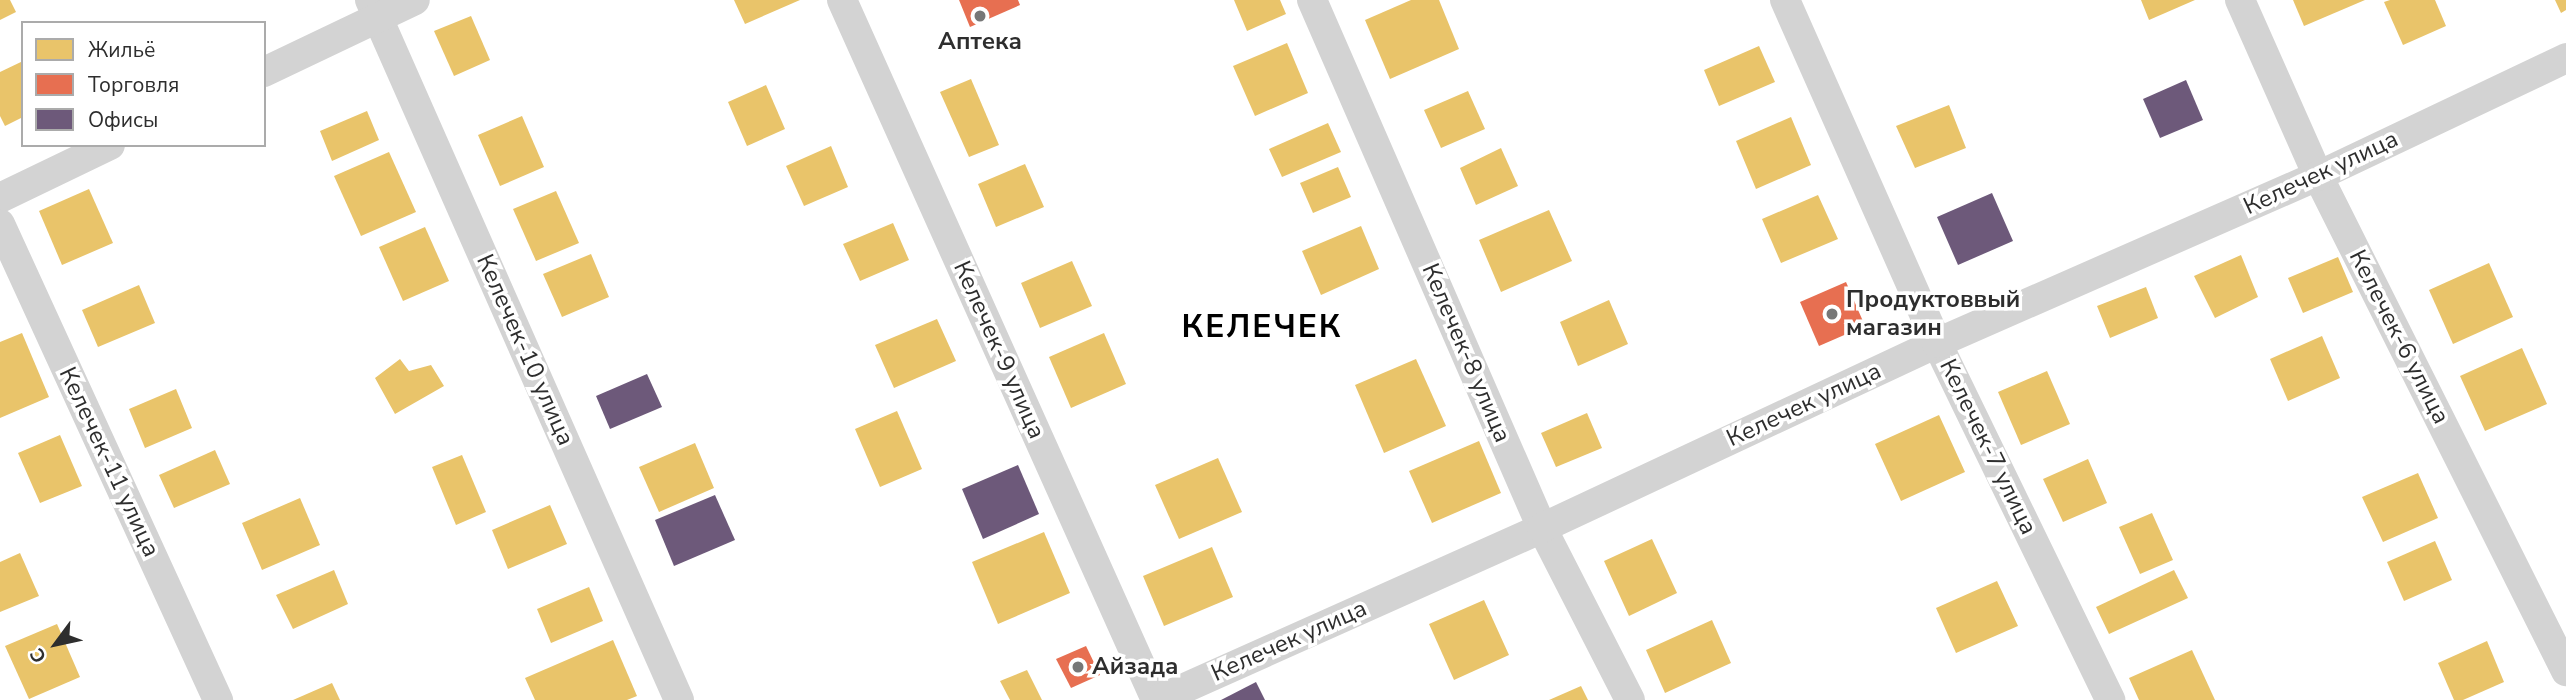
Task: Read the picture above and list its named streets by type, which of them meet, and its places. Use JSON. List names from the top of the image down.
{
  "streets": {
    "street": [
      "Келечек улица",
      "Келечек-6 улица",
      "Келечек-10 улица",
      "Келечек-9 улица",
      "Келечек-8 улица",
      "Келечек-7 улица",
      "Келечек-11 улица"
    ]
  },
  "crossings": [
    ["Келечек улица", "Келечек-6 улица"],
    ["Келечек улица", "Келечек-9 улица"],
    ["Келечек улица", "Келечек-8 улица"],
    ["Келечек улица", "Келечек-7 улица"]
  ],
  "districts": ["КЕЛЕЧЕК"],
  "places": ["Аптека", "Продуктоввый магазин", "Айзада"],
  "legend": ["Жильё", "Торговля", "Офисы"],
  "north": "bottom left"
}
